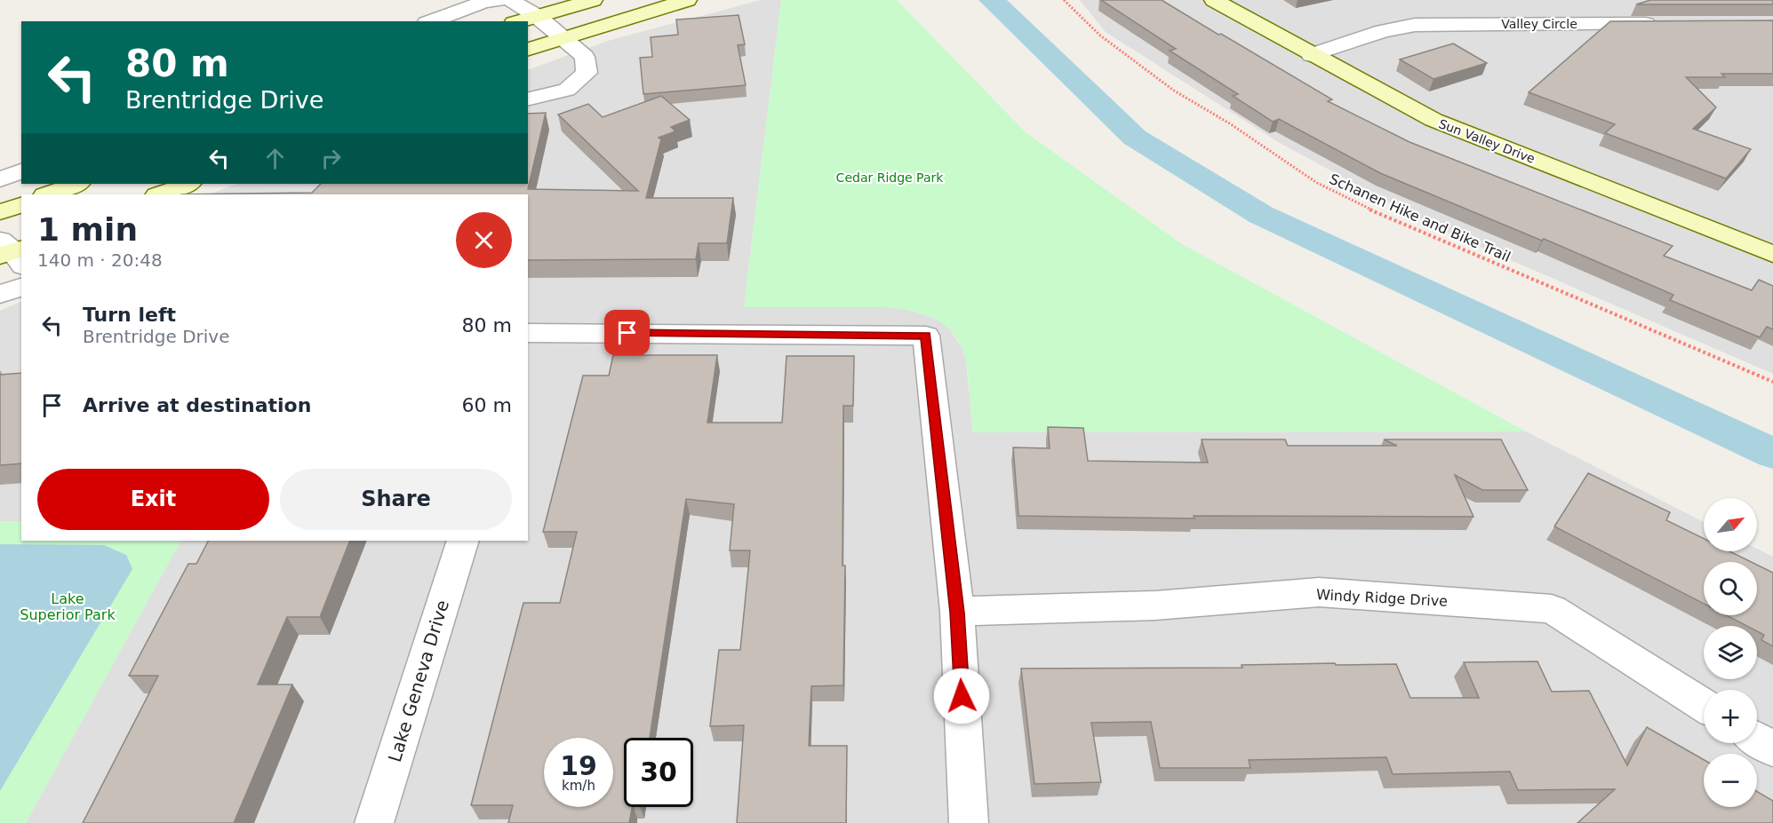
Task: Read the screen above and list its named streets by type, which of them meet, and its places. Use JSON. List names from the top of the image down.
{
  "streets": {
    "street": [
      "Valley Circle",
      "Sun Valley Drive",
      "Windy Ridge Drive",
      "Lake Geneva Drive"
    ],
    "path": ["Schanen Hike and Bike Trail"]
  },
  "crossings": [
    ["Valley Circle", "Sun Valley Drive"]
  ],
  "parks": ["Cedar Ridge Park", "Lake Superior Park"],
  "north": "top right",
  "page": {
    "turn": ["80 m", "Brentridge Drive"],
    "heading": ["1 min", "140 m · 20:48"],
    "list": [
      {
        "name": "Turn left",
        "note": "Brentridge Drive",
        "value": "80 m"
      },
      {
        "name": "Arrive at destination",
        "value": "60 m"
      }
    ],
    "buttons": ["Exit", "Share"],
    "map_buttons": ["+", "−"],
    "speed": "19 km/h",
    "limit": "30"
  }
}
